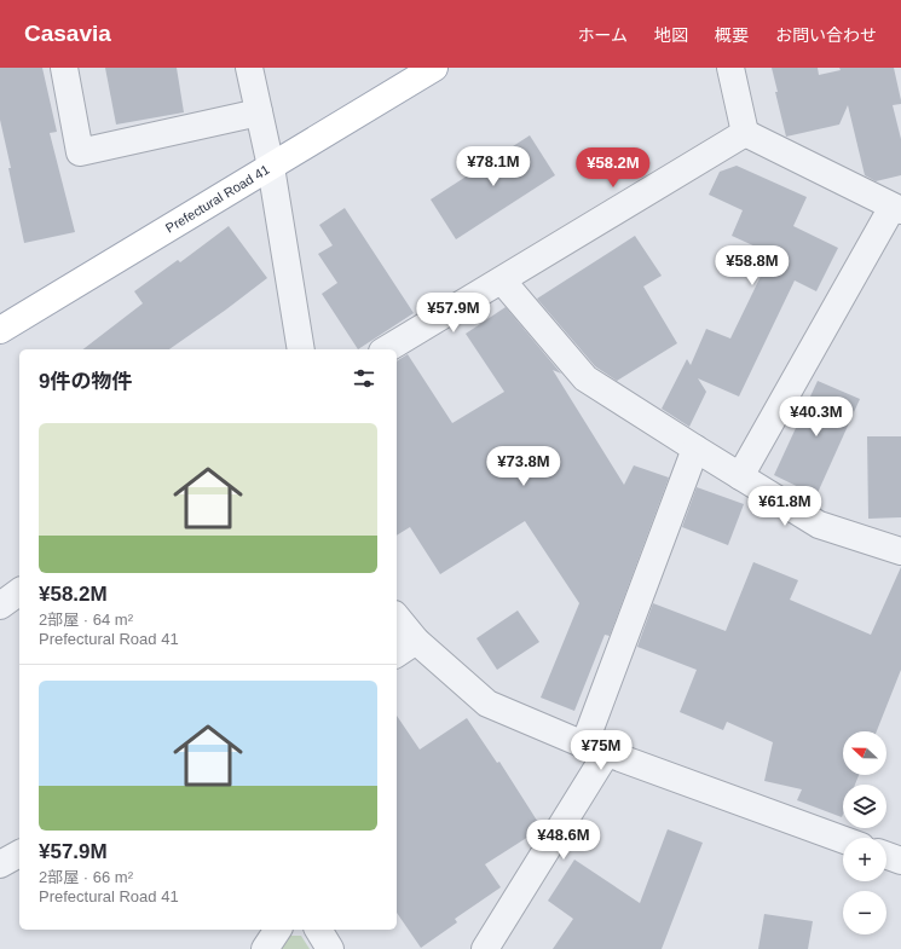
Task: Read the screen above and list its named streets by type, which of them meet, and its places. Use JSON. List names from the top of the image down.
{
  "streets": {
    "main road": ["Prefectural Road 41"]
  },
  "north": "left",
  "page": {
    "header": "Casavia",
    "nav": [
      "ホーム",
      "地図",
      "概要",
      "お問い合わせ"
    ],
    "price": [
      "¥78.1M",
      "¥58.2M",
      "¥58.8M",
      "¥57.9M",
      "¥40.3M",
      "¥73.8M",
      "¥61.8M",
      "¥75M",
      "¥48.6M"
    ],
    "heading": "9件の物件",
    "list": [
      {
        "name": "¥58.2M",
        "note": "2部屋 · 64 m² · Prefectural Road 41"
      },
      {
        "name": "¥57.9M",
        "note": "2部屋 · 66 m² · Prefectural Road 41"
      }
    ],
    "map_buttons": ["+", "−"]
  }
}
